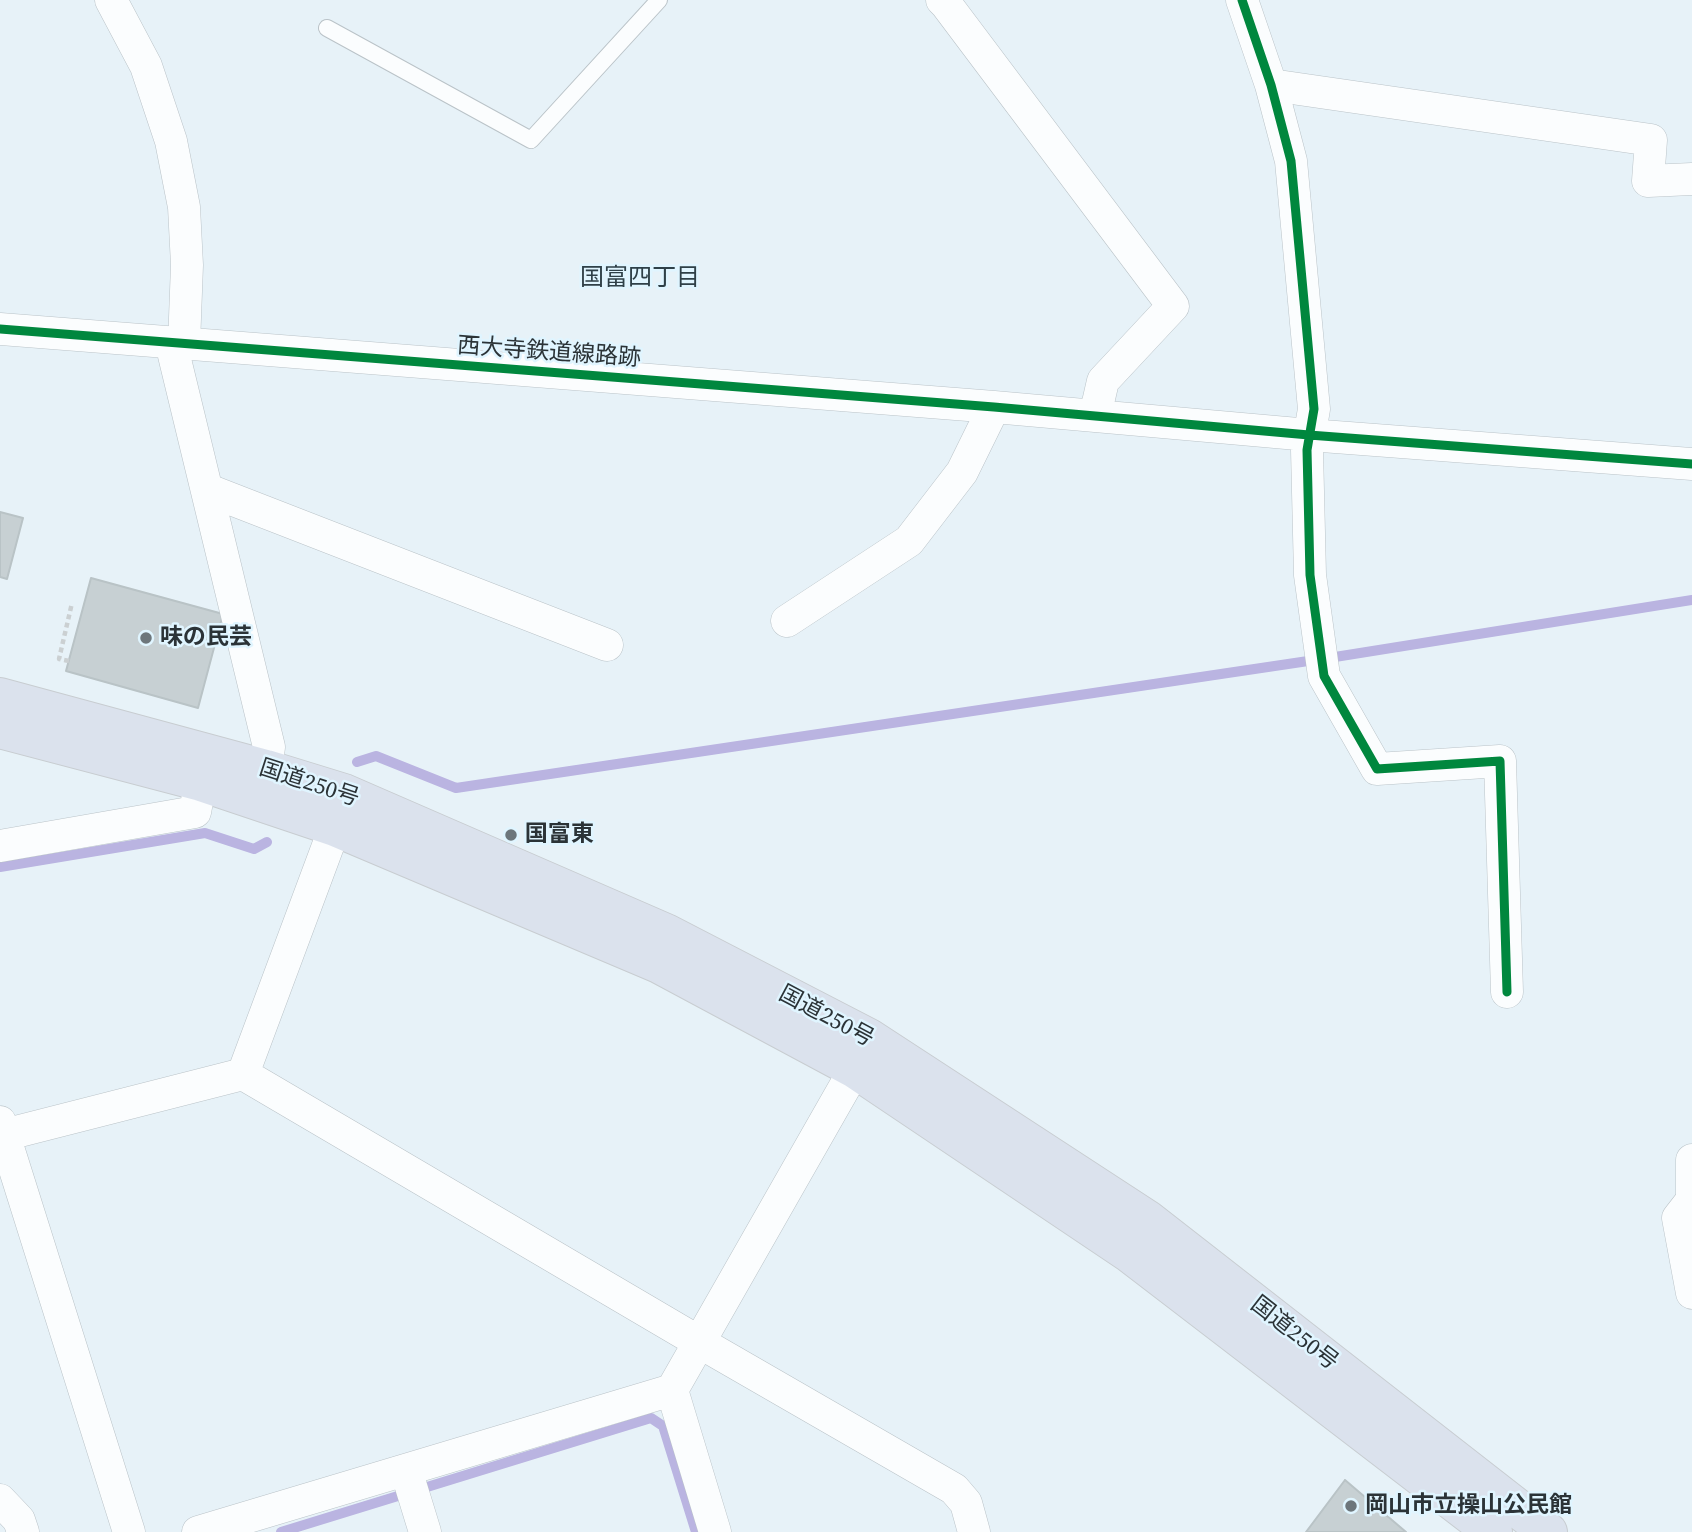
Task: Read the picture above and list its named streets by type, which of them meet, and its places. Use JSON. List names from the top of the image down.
{
  "streets": {
    "highway": ["国道250号"],
    "street": ["西大寺鉄道線路跡"]
  },
  "districts": ["国富四丁目"],
  "places": ["味の民芸", "国富東", "岡山市立操山公民館"]
}
